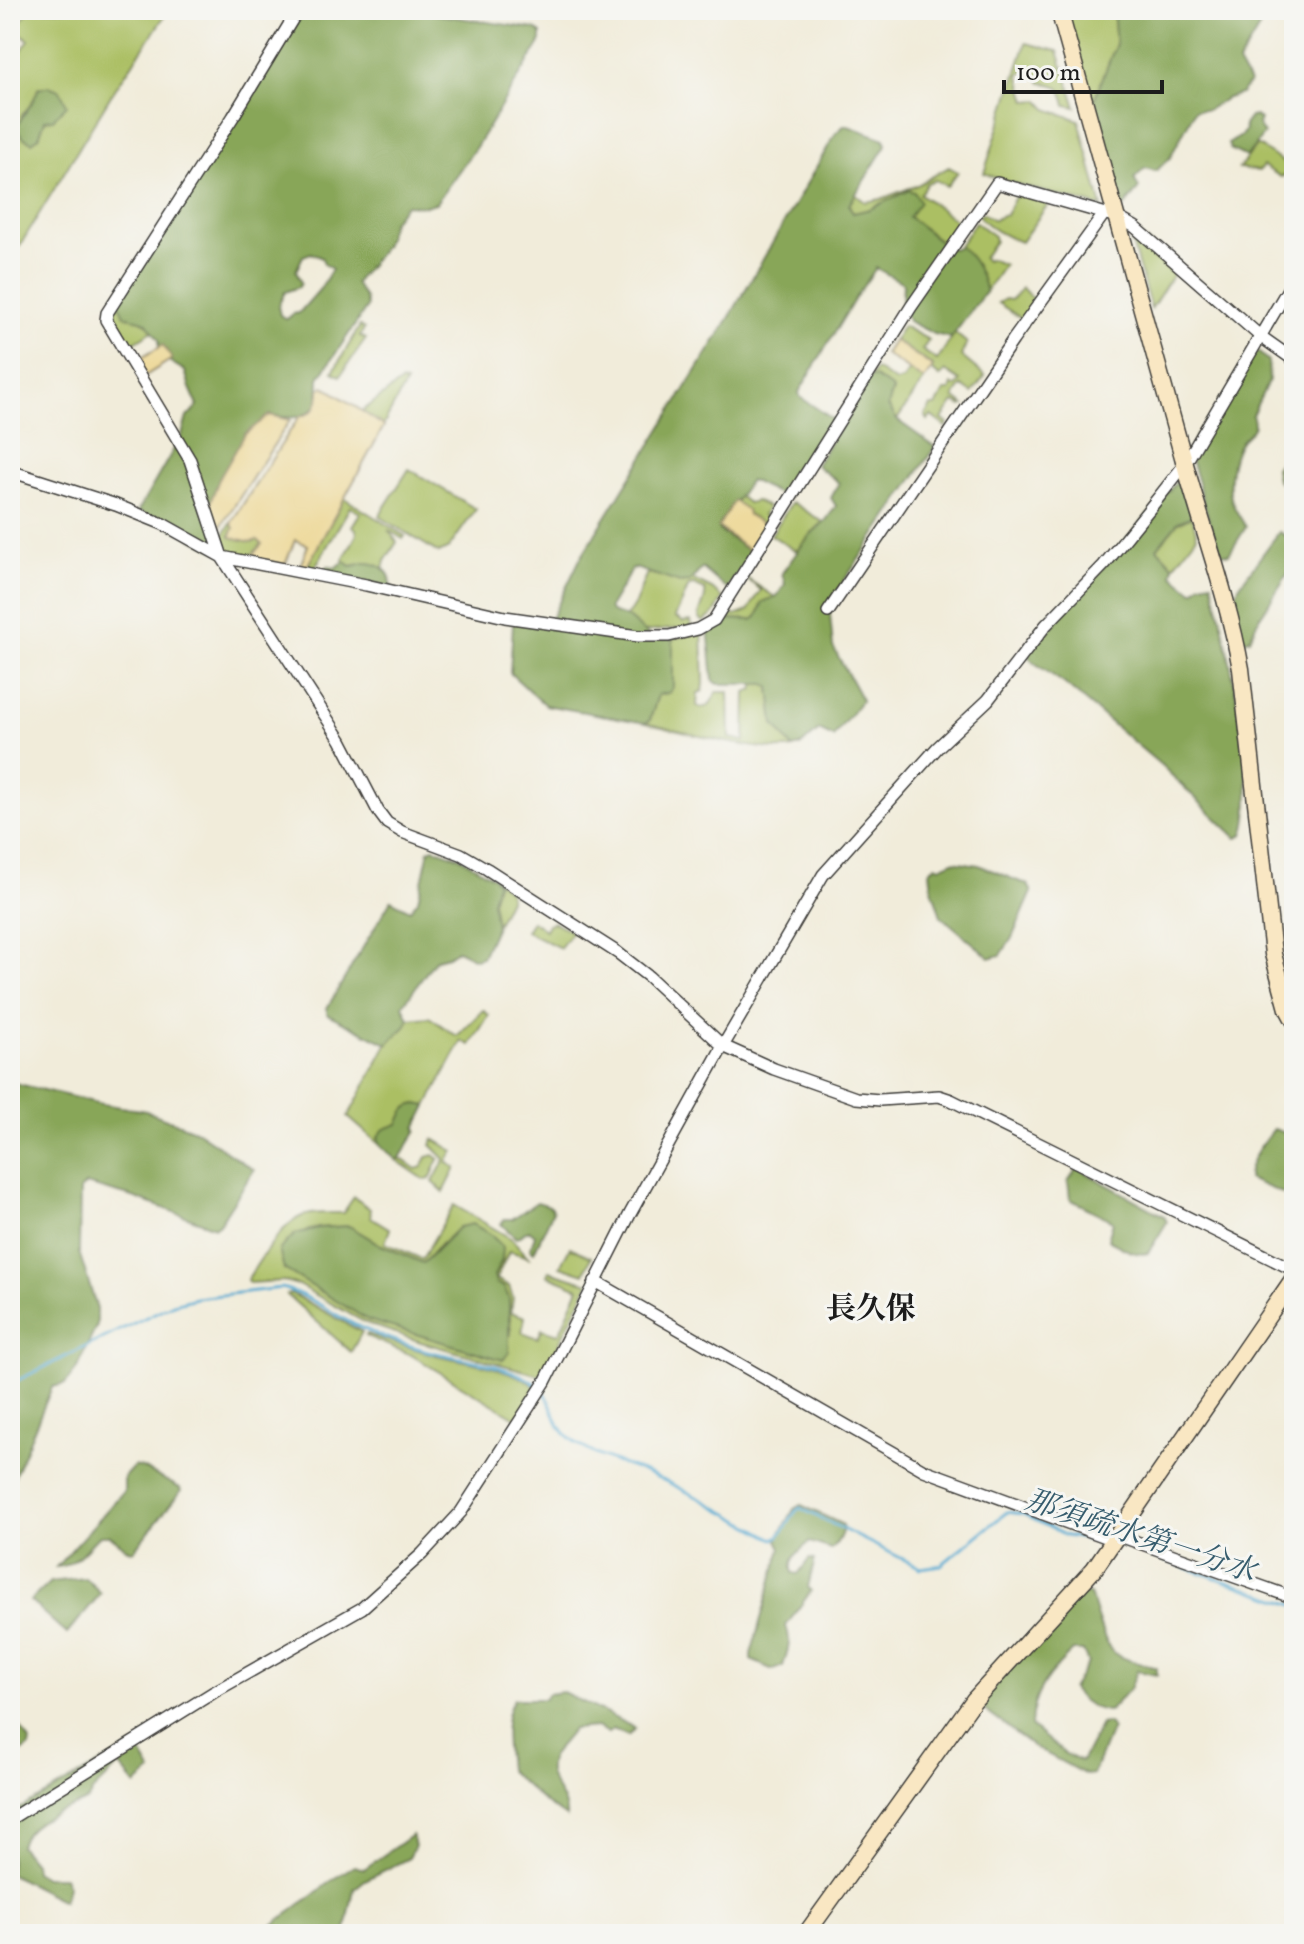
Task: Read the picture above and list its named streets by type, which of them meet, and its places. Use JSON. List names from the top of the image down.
{
  "districts": ["長久保"],
  "water": ["那須疏水第一分水"],
  "scale_bar": "100 m"
}
